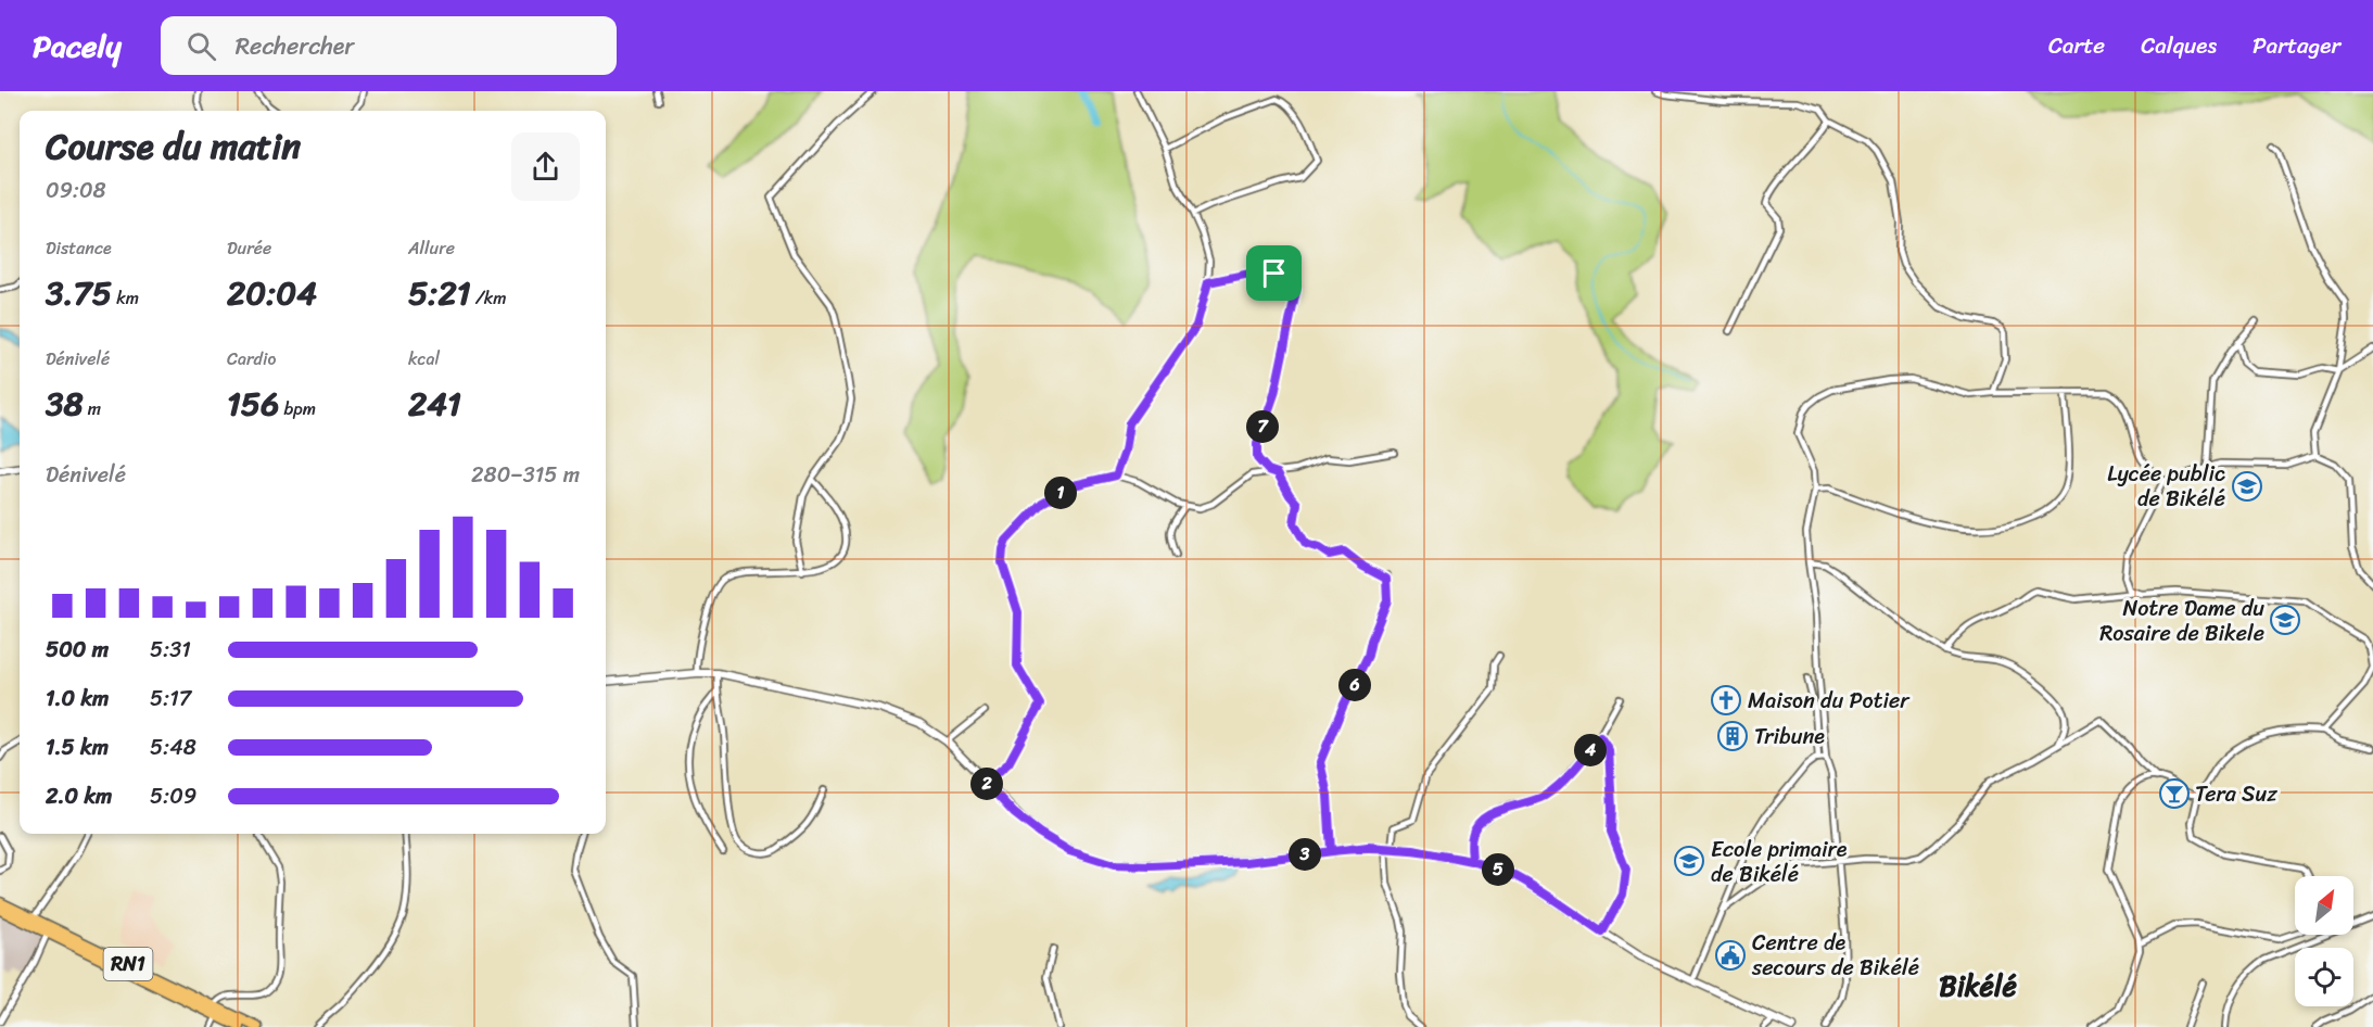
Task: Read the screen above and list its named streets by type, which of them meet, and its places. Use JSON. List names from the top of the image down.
{
  "streets": {
    "highway": ["RN1"]
  },
  "districts": ["Bikélé"],
  "places": {
    "school or university": ["Lycée public de Bikélé", "Notre Dame du Rosaire de Bikele", "Ecole primaire de Bikélé"],
    "church": ["Maison du Potier"],
    "building": ["Tribune"],
    "bar": ["Tera Suz"],
    "public building": ["Centre de secours de Bikélé"]
  },
  "north": "top right",
  "page": {
    "header": "Pacely",
    "search": "Rechercher",
    "nav": ["Carte", "Calques", "Partager"],
    "heading": ["Course du matin", "09:08"],
    "stats": [
      ["Distance", "3.75 km"],
      ["Durée", "20:04"],
      ["Allure", "5:21 /km"],
      ["Dénivelé", "38 m"],
      ["Cardio", "156 bpm"],
      ["kcal", "241"]
    ],
    "pins": [
      "7",
      "1",
      "6",
      "4",
      "2",
      "3",
      "5"
    ],
    "chart": ["Dénivelé", "280–315 m"],
    "list": [
      {
        "name": "500 m",
        "note": "5:31"
      },
      {
        "name": "1.0 km",
        "note": "5:17"
      },
      {
        "name": "1.5 km",
        "note": "5:48"
      },
      {
        "name": "2.0 km",
        "note": "5:09"
      }
    ]
  }
}
